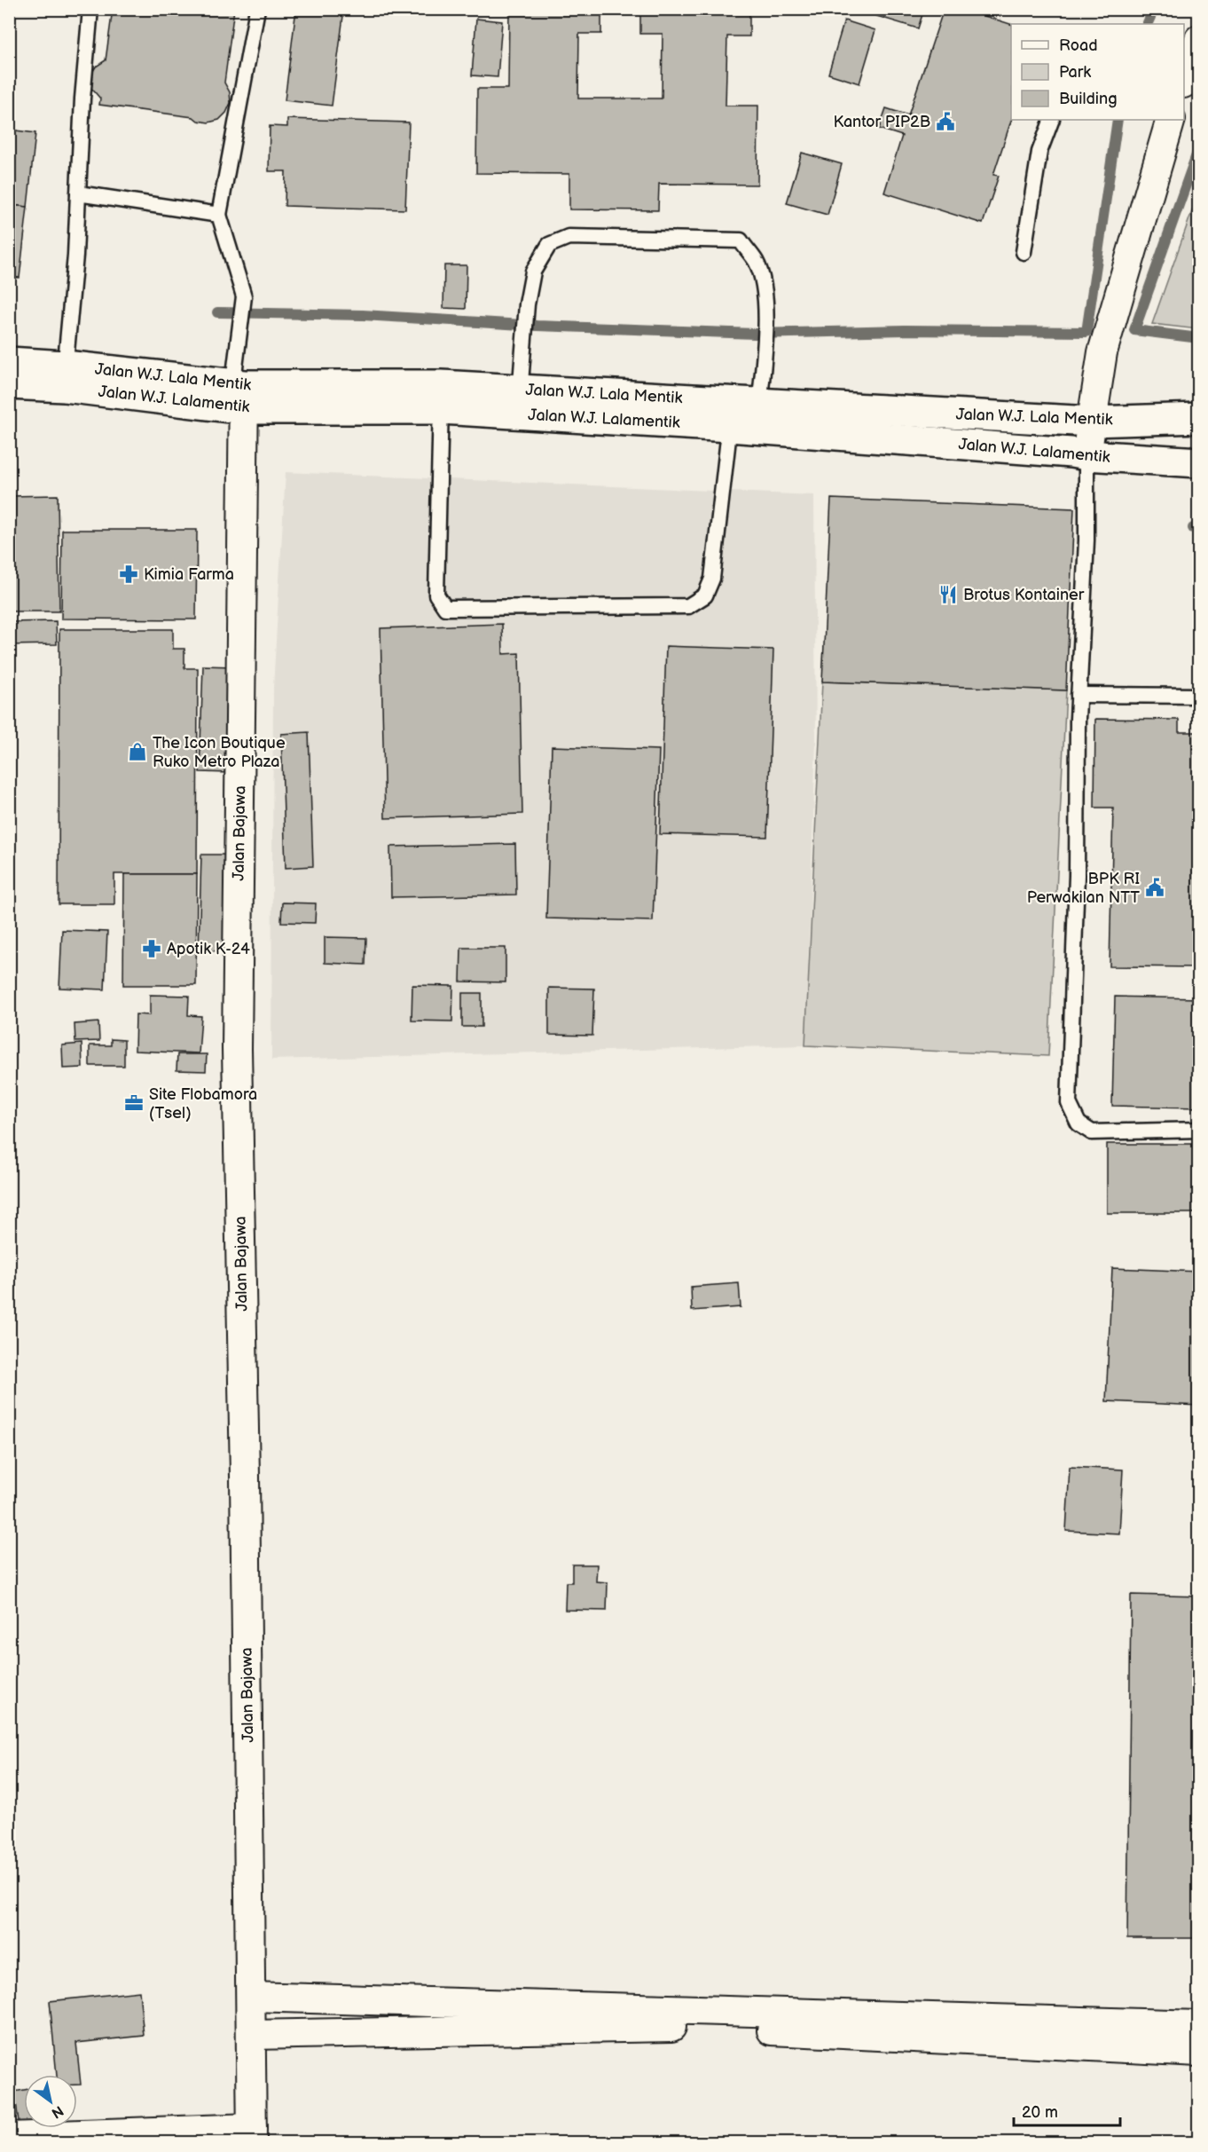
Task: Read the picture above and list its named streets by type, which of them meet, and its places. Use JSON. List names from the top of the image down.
{
  "streets": {
    "main road": ["Jalan W.J. Lala Mentik", "Jalan W.J. Lalamentik"],
    "street": ["Jalan Bajawa"]
  },
  "crossings": [
    ["Jalan W.J. Lala Mentik", "Jalan W.J. Lalamentik"],
    ["Jalan W.J. Lalamentik", "Jalan Bajawa"]
  ],
  "places": {
    "public building": ["Kantor PIP2B", "BPK RI Perwakilan NTT"],
    "pharmacy": ["Kimia Farma", "Apotik K-24"],
    "restaurant": ["Brotus Kontainer"],
    "shop": ["The Icon Boutique Ruko Metro Plaza"],
    "office": ["Site Flobamora (Tsel)"]
  },
  "legend": ["Road", "Park", "Building"],
  "scale_bar": "20 m",
  "north": "bottom right"
}
